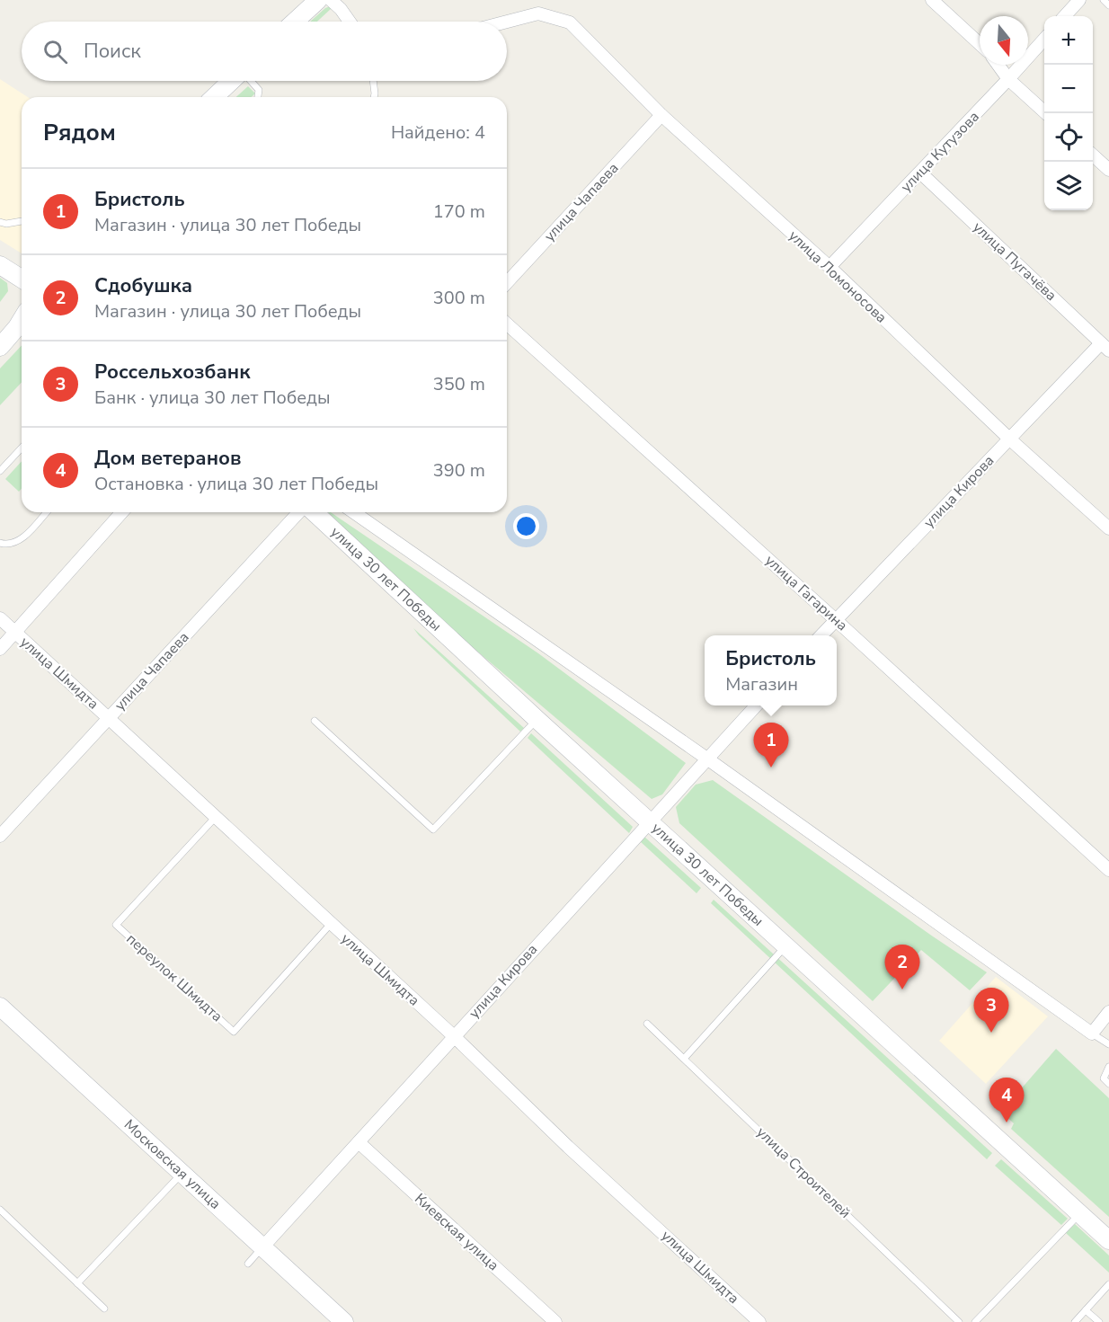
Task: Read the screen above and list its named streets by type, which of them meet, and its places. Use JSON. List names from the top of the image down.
{
  "streets": {
    "street": [
      "улица Кутузова",
      "улица Чапаева",
      "улица Пугачёва",
      "улица Ломоносова",
      "улица Кирова",
      "улица 30 лет Победы",
      "улица Гагарина",
      "улица Шмидта",
      "Московская улица",
      "Киевская улица"
    ],
    "lane": ["переулок Шмидта", "улица Строителей"]
  },
  "crossings": [
    ["улица Кутузова", "улица Пугачёва"],
    ["улица Кутузова", "улица Ломоносова"],
    ["улица Чапаева", "улица Ломоносова"],
    ["улица Чапаева", "улица Шмидта"],
    ["улица Пугачёва", "улица Кирова"],
    ["улица Ломоносова", "улица Кирова"],
    ["улица Кирова", "улица 30 лет Победы"],
    ["улица Кирова", "улица Гагарина"],
    ["улица Кирова", "улица Шмидта"],
    ["улица Кирова", "Московская улица"],
    ["улица Кирова", "Киевская улица"],
    ["улица Шмидта", "переулок Шмидта"]
  ],
  "north": "bottom",
  "page": {
    "map_buttons": ["+", "−"],
    "search": "Поиск",
    "heading": ["Рядом", "Найдено: 4"],
    "list": [
      {
        "mark": "1",
        "name": "Бристоль",
        "note": "Магазин · улица 30 лет Победы",
        "value": "170 m"
      },
      {
        "mark": "2",
        "name": "Сдобушка",
        "note": "Магазин · улица 30 лет Победы",
        "value": "300 m"
      },
      {
        "mark": "3",
        "name": "Россельхозбанк",
        "note": "Банк · улица 30 лет Победы",
        "value": "350 m"
      },
      {
        "mark": "4",
        "name": "Дом ветеранов",
        "note": "Остановка · улица 30 лет Победы",
        "value": "390 m"
      }
    ],
    "popup": ["Бристоль", "Магазин"],
    "pins": [
      "1",
      "2",
      "3",
      "4"
    ]
  }
}
